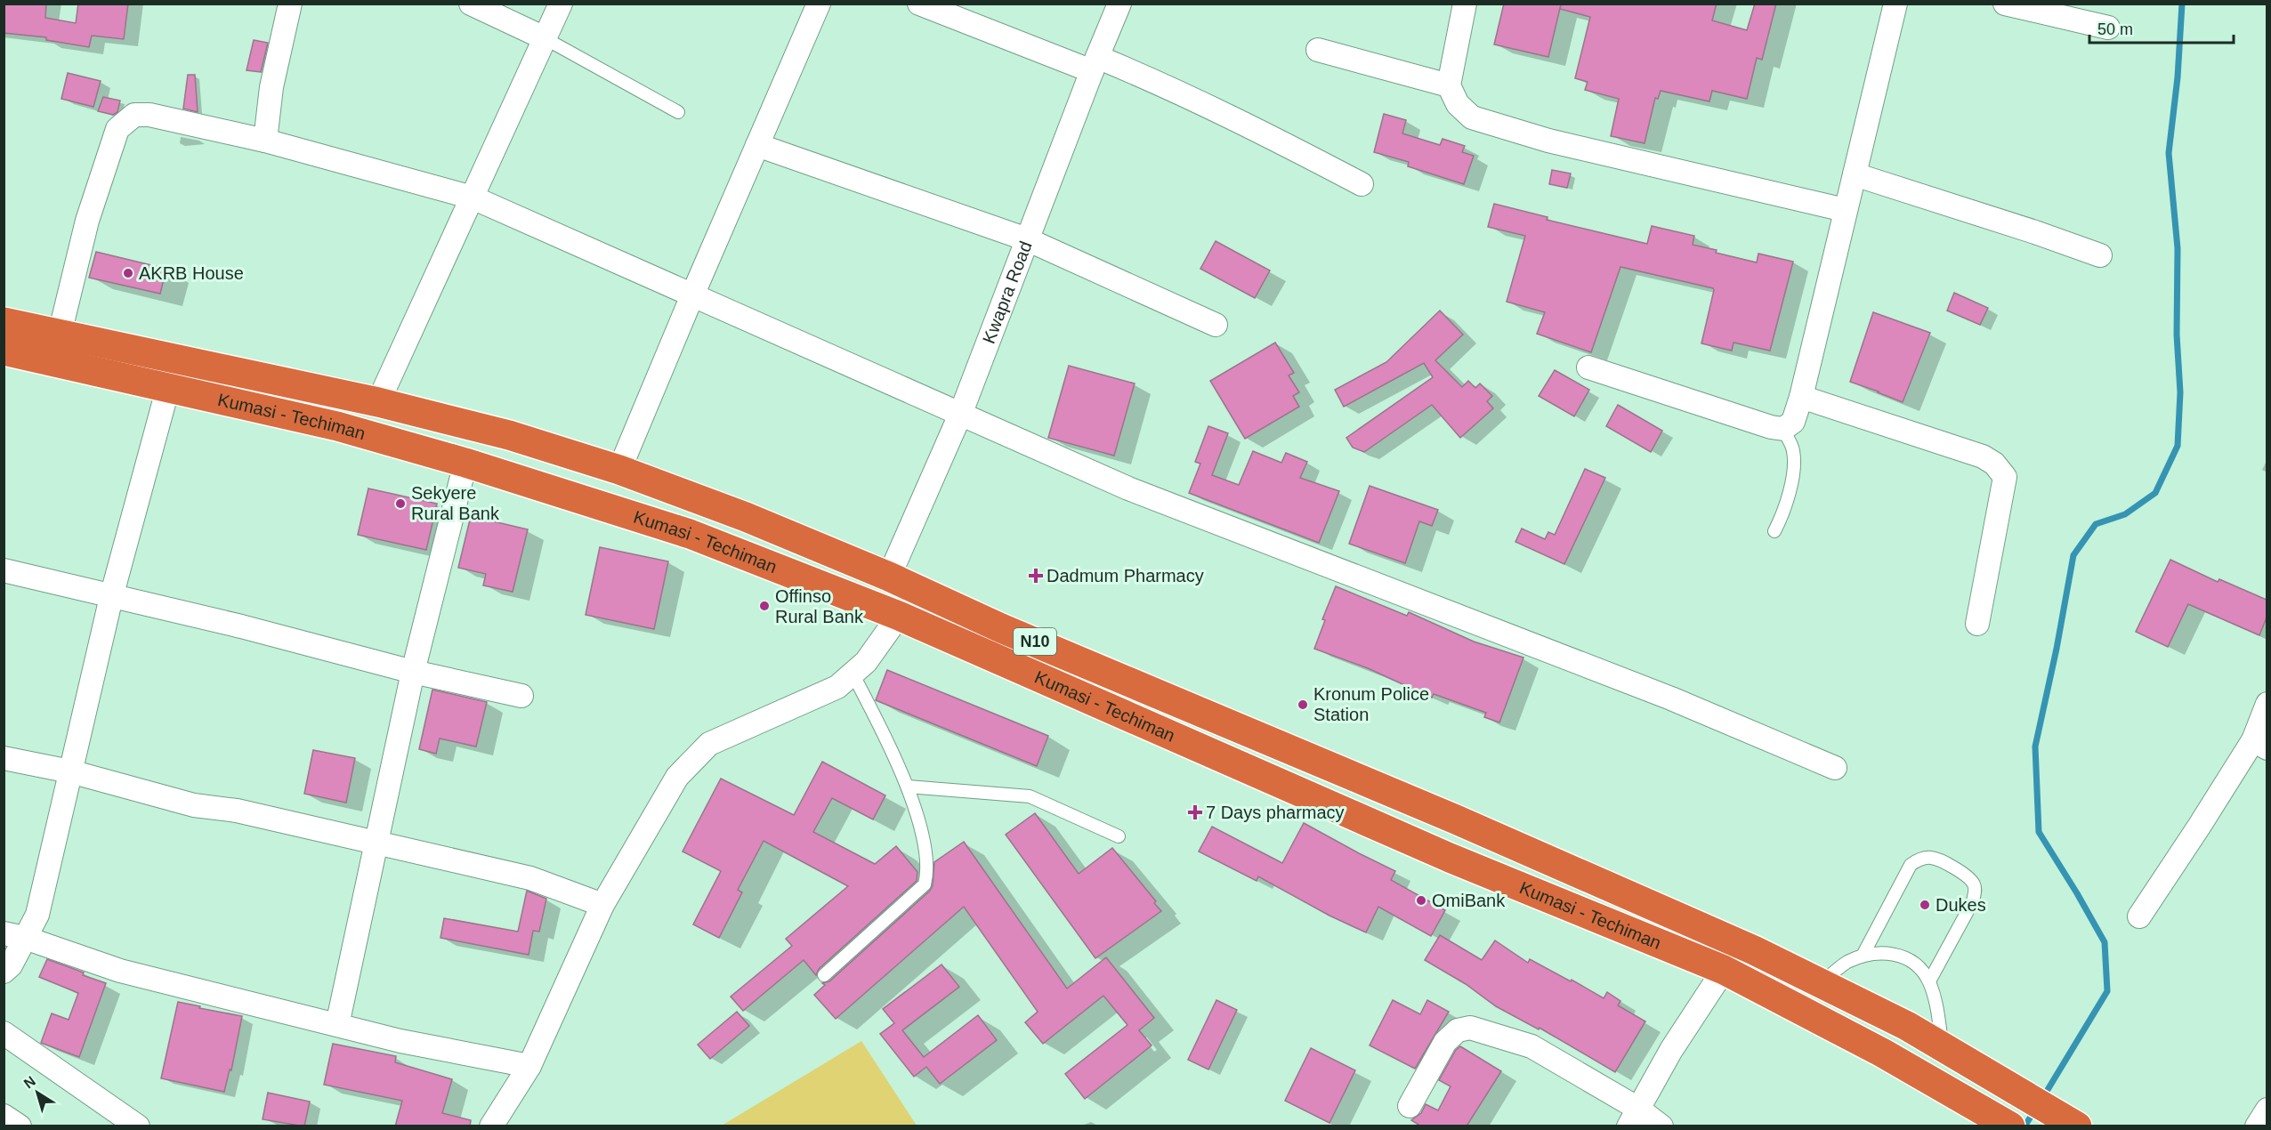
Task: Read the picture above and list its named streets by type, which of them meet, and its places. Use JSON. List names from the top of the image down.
{
  "streets": {
    "highway": ["Kumasi - Techiman", "N10"],
    "street": ["Kwapra Road"]
  },
  "crossings": [
    ["Kwapra Road", "N10"]
  ],
  "places": {
    "other": [
      "AKRB House",
      "Sekyere Rural Bank",
      "Offinso Rural Bank",
      "Kronum Police Station",
      "OmiBank",
      "Dukes"
    ],
    "health": ["Dadmum Pharmacy", "7 Days pharmacy"]
  },
  "scale_bar": "50 m",
  "north": "top left"
}
